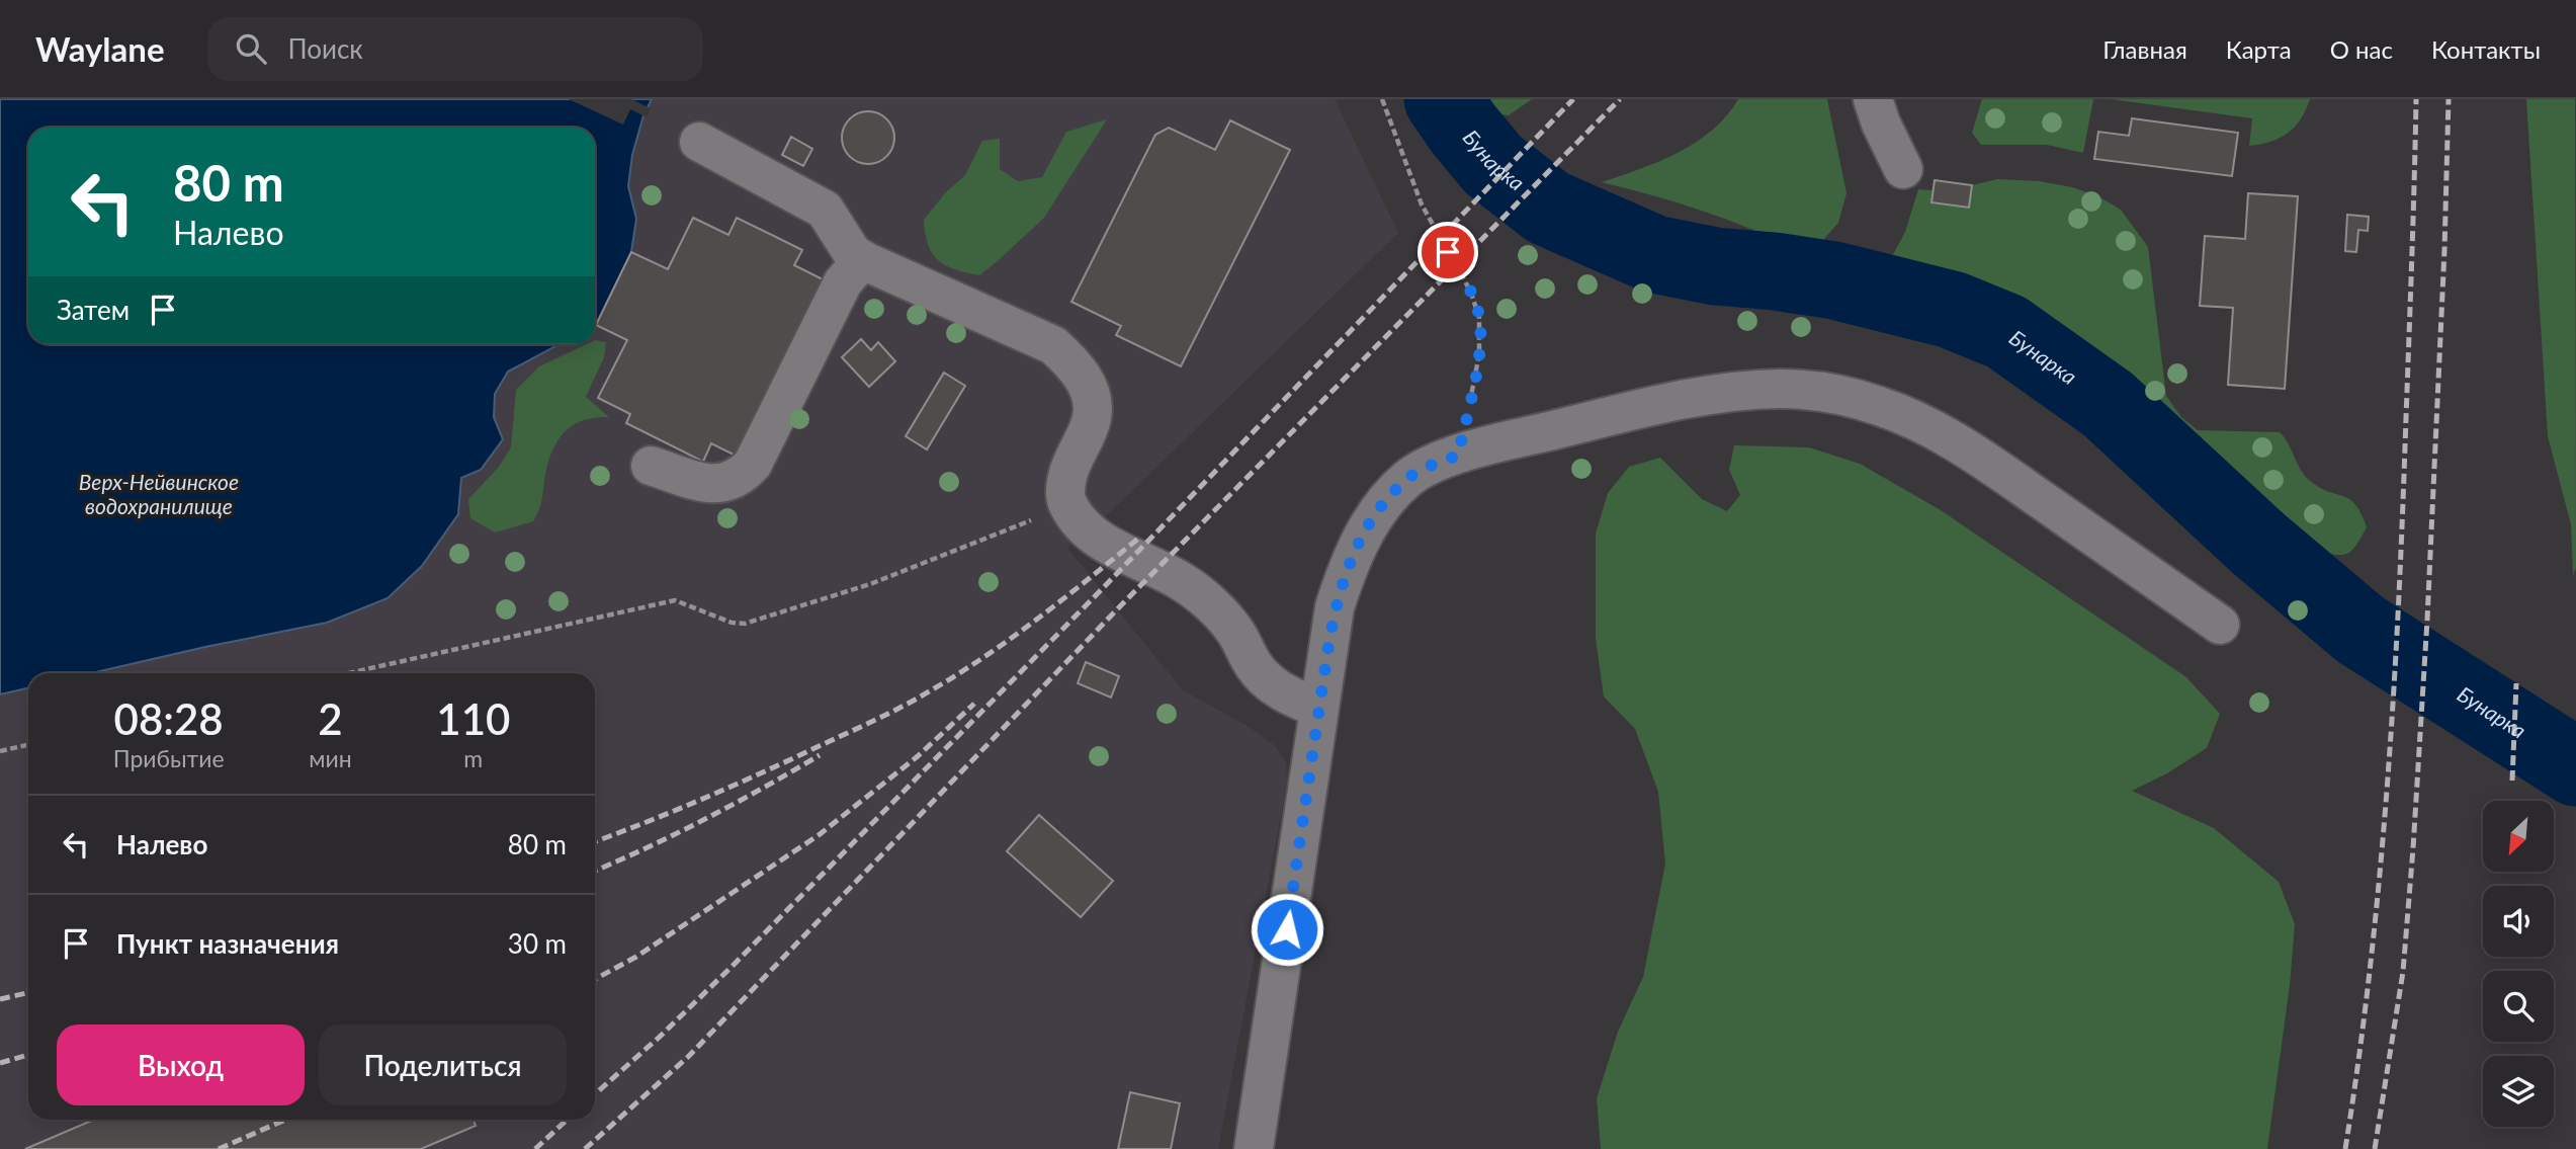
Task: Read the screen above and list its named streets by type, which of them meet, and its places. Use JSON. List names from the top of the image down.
{
  "water": ["Бунарка", "Верх-Нейвинское водохранилище"],
  "north": "bottom left",
  "page": {
    "header": "Waylane",
    "search": "Поиск",
    "nav": [
      "Главная",
      "Карта",
      "О нас",
      "Контакты"
    ],
    "turn": ["80 m", "Налево"],
    "then": "Затем",
    "eta": [
      "08:28",
      "Прибытие",
      "2",
      "мин",
      "110",
      "m"
    ],
    "list": [
      {
        "name": "Налево",
        "value": "80 m"
      },
      {
        "name": "Пункт назначения",
        "value": "30 m"
      }
    ],
    "buttons": ["Выход", "Поделиться"]
  }
}
